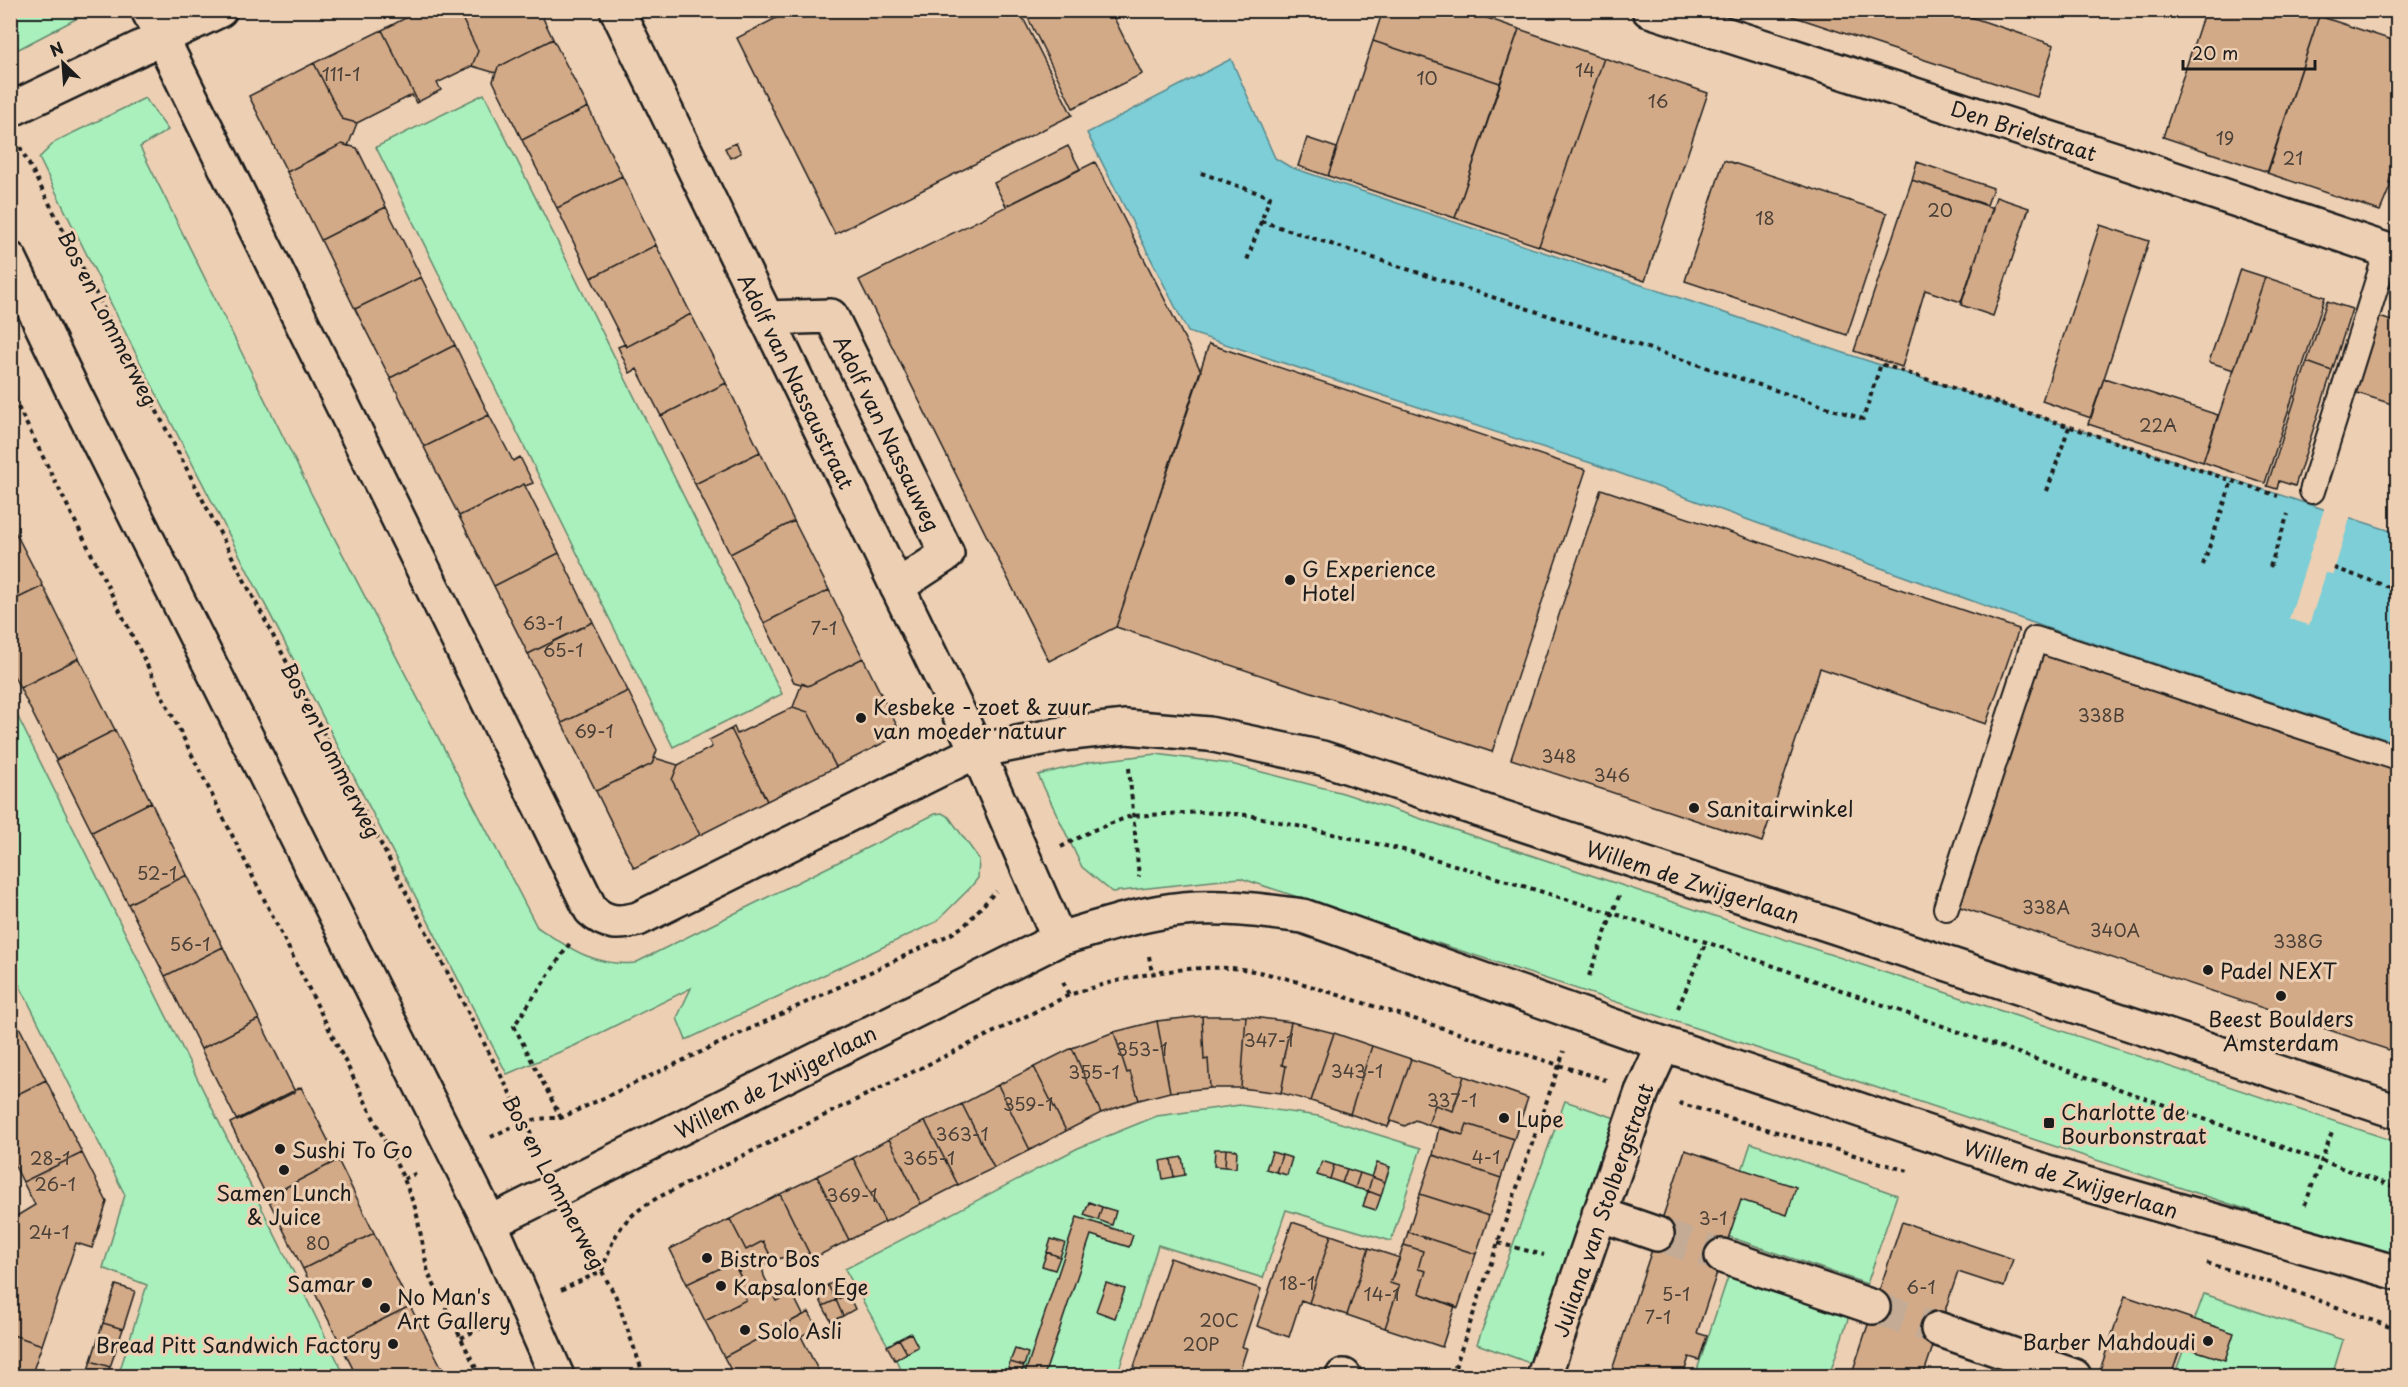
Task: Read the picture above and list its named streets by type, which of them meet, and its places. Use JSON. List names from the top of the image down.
{
  "streets": {
    "street": [
      "Den Brielstraat",
      "Adolf van Nassaustraat",
      "Adolf van Nassauweg",
      "Willem de Zwijgerlaan",
      "Juliana van Stolbergstraat"
    ],
    "path": ["Bos en Lommerweg"]
  },
  "crossings": [
    ["Bos en Lommerweg", "Willem de Zwijgerlaan"],
    ["Adolf van Nassaustraat", "Adolf van Nassauweg"],
    ["Adolf van Nassaustraat", "Willem de Zwijgerlaan"],
    ["Willem de Zwijgerlaan", "Juliana van Stolbergstraat"]
  ],
  "places": {
    "other": [
      "G Experience Hotel",
      "Kesbeke - zoet & zuur van moeder natuur",
      "Sanitairwinkel",
      "Padel NEXT",
      "Beest Boulders Amsterdam",
      "Lupe",
      "Sushi To Go",
      "Samen Lunch & Juice",
      "Bistro Bos",
      "Samar",
      "Kapsalon Ege",
      "No Man's Art Gallery",
      "Solo Asli",
      "Barber Mahdoudi",
      "Bread Pitt Sandwich Factory"
    ],
    "transit": ["Charlotte de Bourbonstraat"]
  },
  "house_numbers": [
    "14",
    "111-1",
    "10",
    "16",
    "19",
    "21",
    "20",
    "18",
    "22A",
    "63-1",
    "7-1",
    "65-1",
    "338B",
    "69-1",
    "348",
    "346",
    "52-1",
    "338A",
    "340A",
    "338G",
    "56-1",
    "347-1",
    "353-1",
    "343-1",
    "355-1",
    "337-1",
    "359-1",
    "363-1",
    "4-1",
    "28-1",
    "365-1",
    "26-1",
    "369-1",
    "3-1",
    "24-1",
    "80",
    "18-1",
    "6-1",
    "14-1",
    "5-1",
    "7-1",
    "20C",
    "20P"
  ],
  "scale_bar": "20 m",
  "north": "top left"
}
